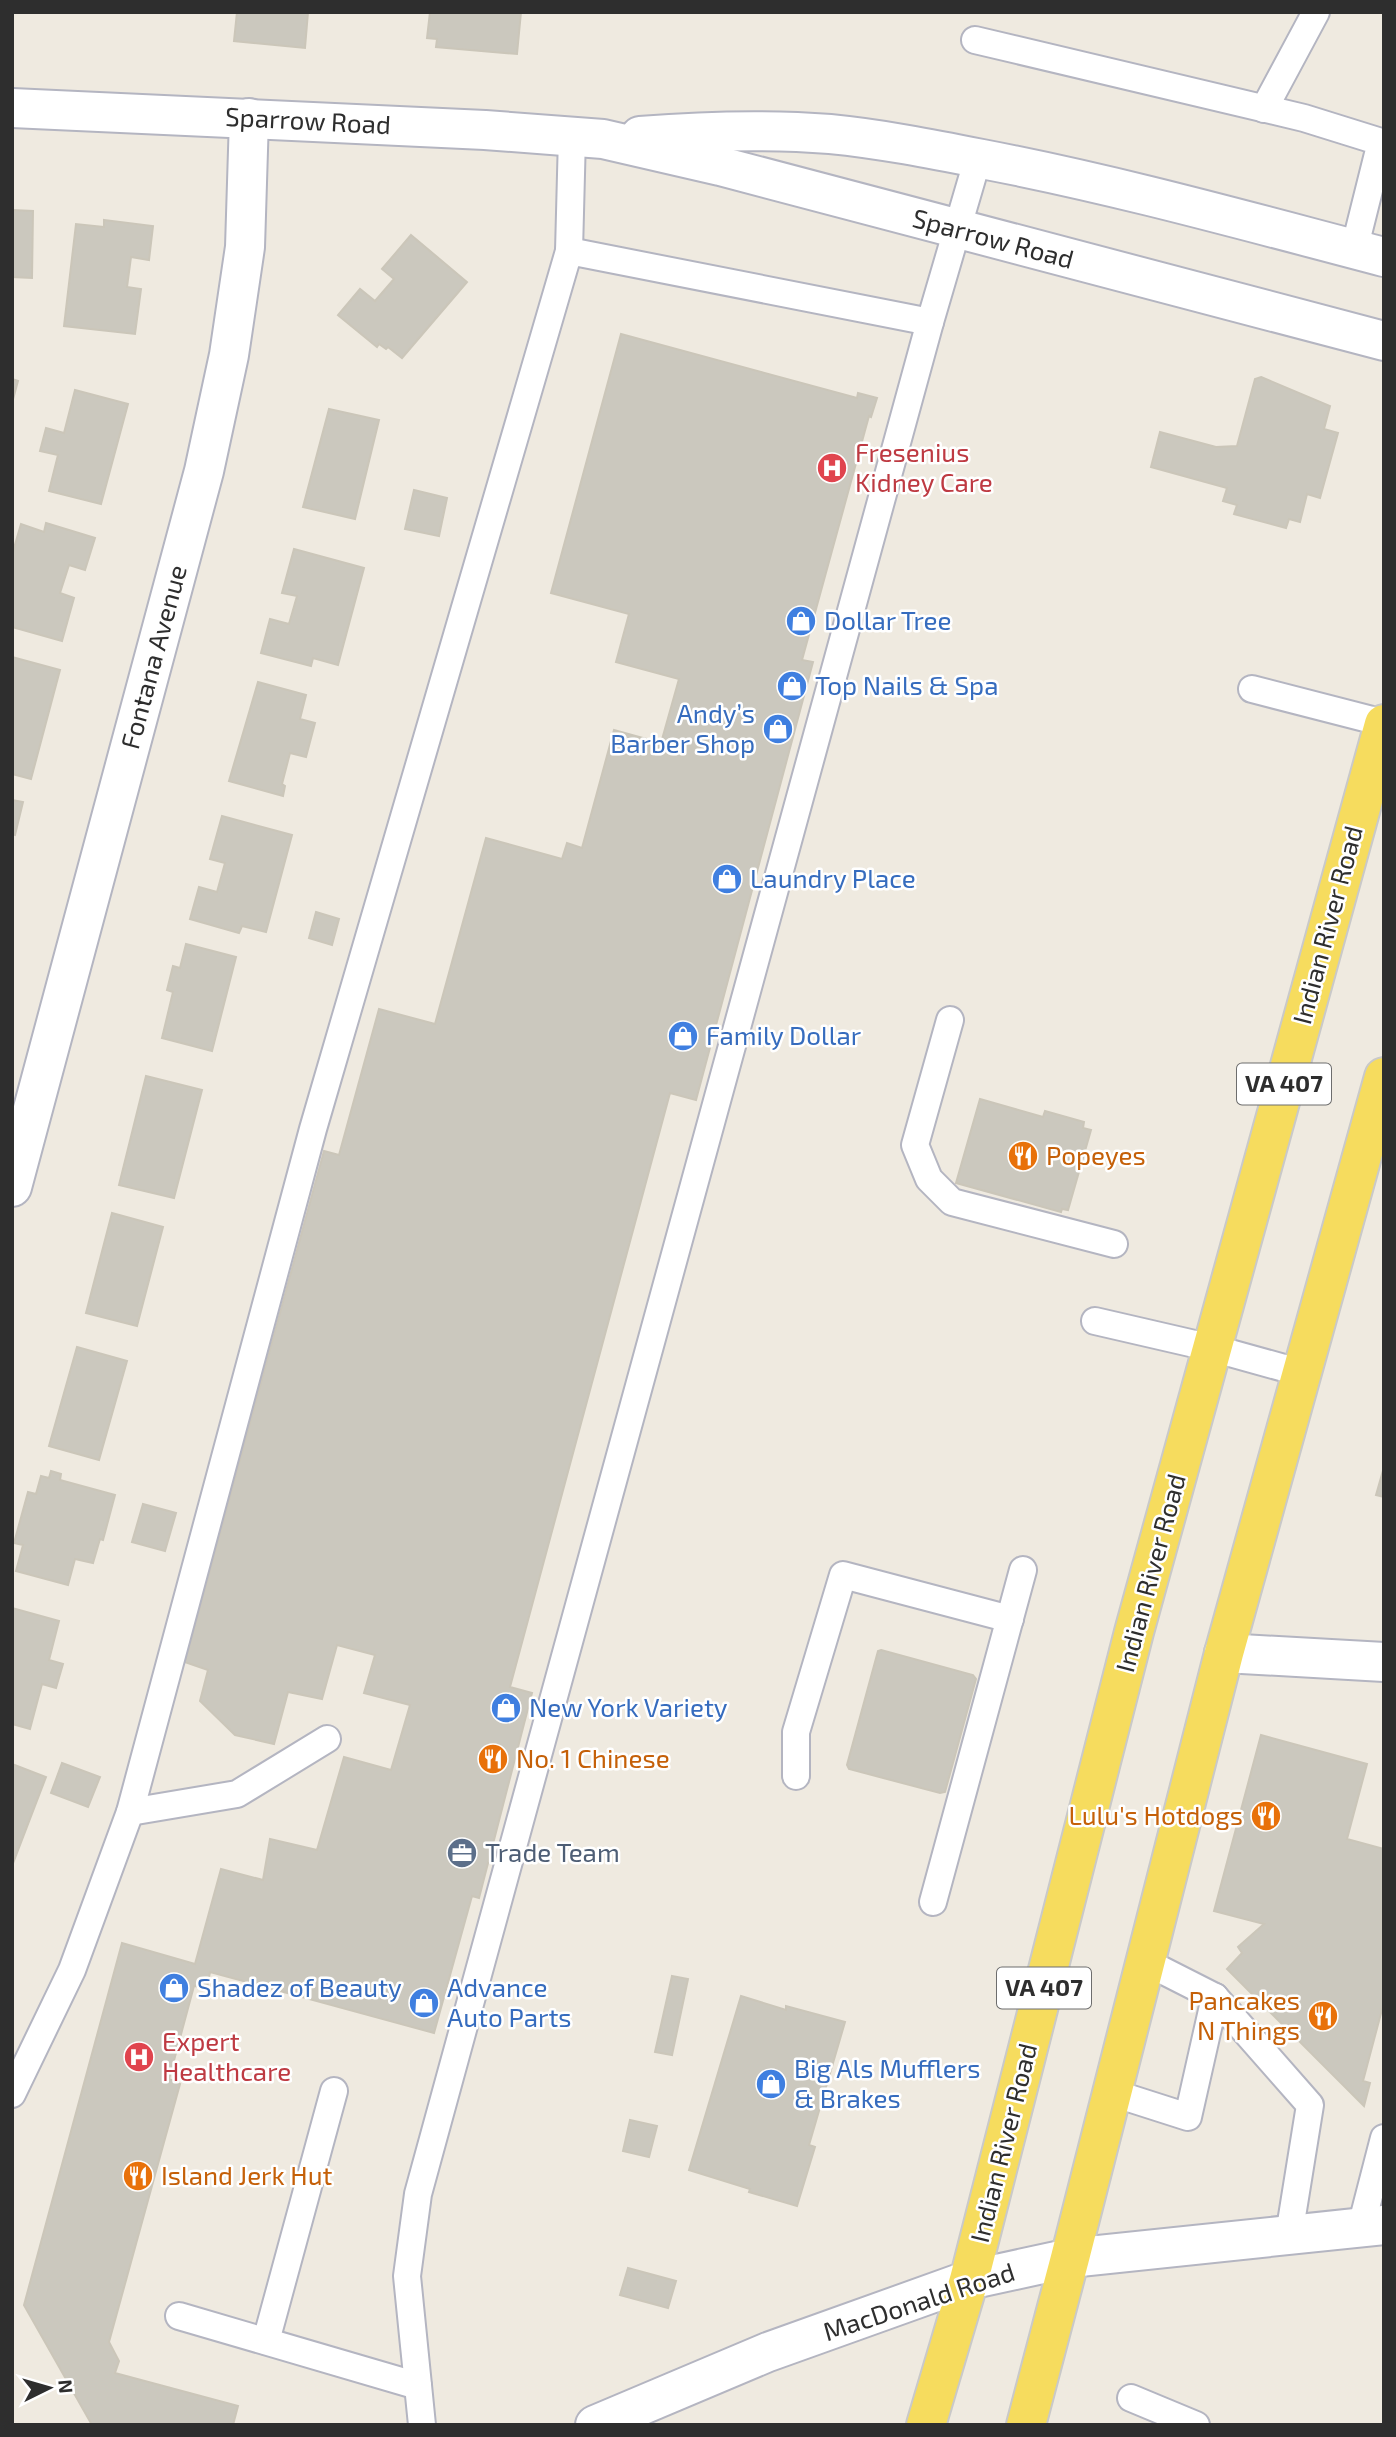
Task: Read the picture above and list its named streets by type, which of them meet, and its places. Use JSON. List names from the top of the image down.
{
  "streets": {
    "main road": ["Indian River Road", "VA 407"],
    "street": ["Sparrow Road", "Fontana Avenue", "MacDonald Road"]
  },
  "crossings": [
    ["Sparrow Road", "Fontana Avenue"],
    ["Indian River Road", "MacDonald Road"]
  ],
  "places": {
    "hospital": ["Fresenius Kidney Care", "Expert Healthcare"],
    "shop": [
      "Dollar Tree",
      "Top Nails & Spa",
      "Andy’s Barber Shop",
      "Laundry Place",
      "Family Dollar",
      "New York Variety",
      "Shadez of Beauty",
      "Advance Auto Parts",
      "Big Als Mufflers & Brakes"
    ],
    "restaurant": [
      "Popeyes",
      "No. 1 Chinese",
      "Lulu's Hotdogs",
      "Pancakes N Things",
      "Island Jerk Hut"
    ],
    "office": ["Trade Team"]
  },
  "north": "right"
}
